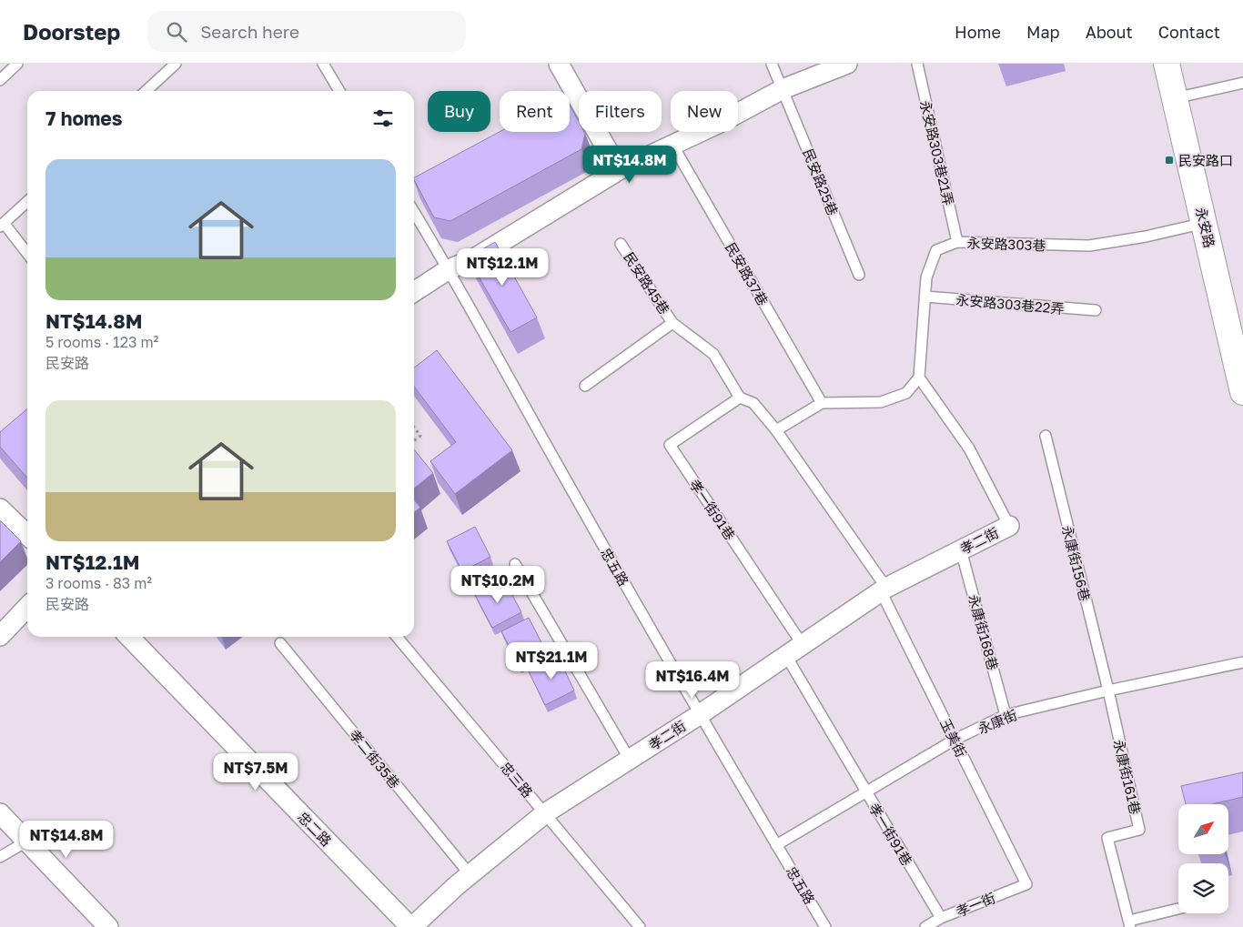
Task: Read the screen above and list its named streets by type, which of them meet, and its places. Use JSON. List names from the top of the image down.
{
  "streets": {
    "main road": ["永安路"],
    "street": ["孝二街", "忠二路"],
    "lane": [
      "永安路303巷21弄",
      "民安路25巷",
      "永安路303巷",
      "民安路37巷",
      "民安路45巷",
      "永安路303巷22弄",
      "孝一街91巷",
      "永康街156巷",
      "忠五路",
      "永康街168巷",
      "永康街",
      "玉美街",
      "孝二街35巷",
      "永康街161巷",
      "忠三路",
      "孝一街"
    ]
  },
  "crossings": [
    ["永安路303巷21弄", "永安路303巷"],
    ["永安路", "永安路303巷"],
    ["永安路303巷", "永安路303巷22弄"],
    ["民安路45巷", "孝一街91巷"],
    ["民安路45巷", "玉美街"],
    ["孝一街91巷", "孝二街"],
    ["孝一街91巷", "永康街"],
    ["孝一街91巷", "玉美街"],
    ["孝一街91巷", "孝一街"],
    ["孝二街", "忠五路"],
    ["孝二街", "永康街168巷"],
    ["孝二街", "玉美街"],
    ["孝二街", "孝二街35巷"],
    ["孝二街", "忠三路"],
    ["孝二街", "忠二路"],
    ["永康街156巷", "永康街"],
    ["永康街156巷", "永康街161巷"],
    ["忠五路", "永康街"],
    ["永康街168巷", "永康街"],
    ["永康街", "玉美街"],
    ["永康街", "永康街161巷"],
    ["玉美街", "孝一街"]
  ],
  "places": {
    "transit": ["民安路口"]
  },
  "north": "top right",
  "page": {
    "header": "Doorstep",
    "search": "Search here",
    "nav": [
      "Home",
      "Map",
      "About",
      "Contact"
    ],
    "chip": [
      "Buy",
      "Rent",
      "Filters",
      "New"
    ],
    "heading": "7 homes",
    "price": [
      "NT$14.8M",
      "NT$12.1M",
      "NT$10.2M",
      "NT$21.1M",
      "NT$16.4M",
      "NT$7.5M",
      "NT$14.8M"
    ],
    "list": [
      {
        "name": "NT$14.8M",
        "note": "5 rooms · 123 m² · 民安路"
      },
      {
        "name": "NT$12.1M",
        "note": "3 rooms · 83 m² · 民安路"
      }
    ]
  }
}
